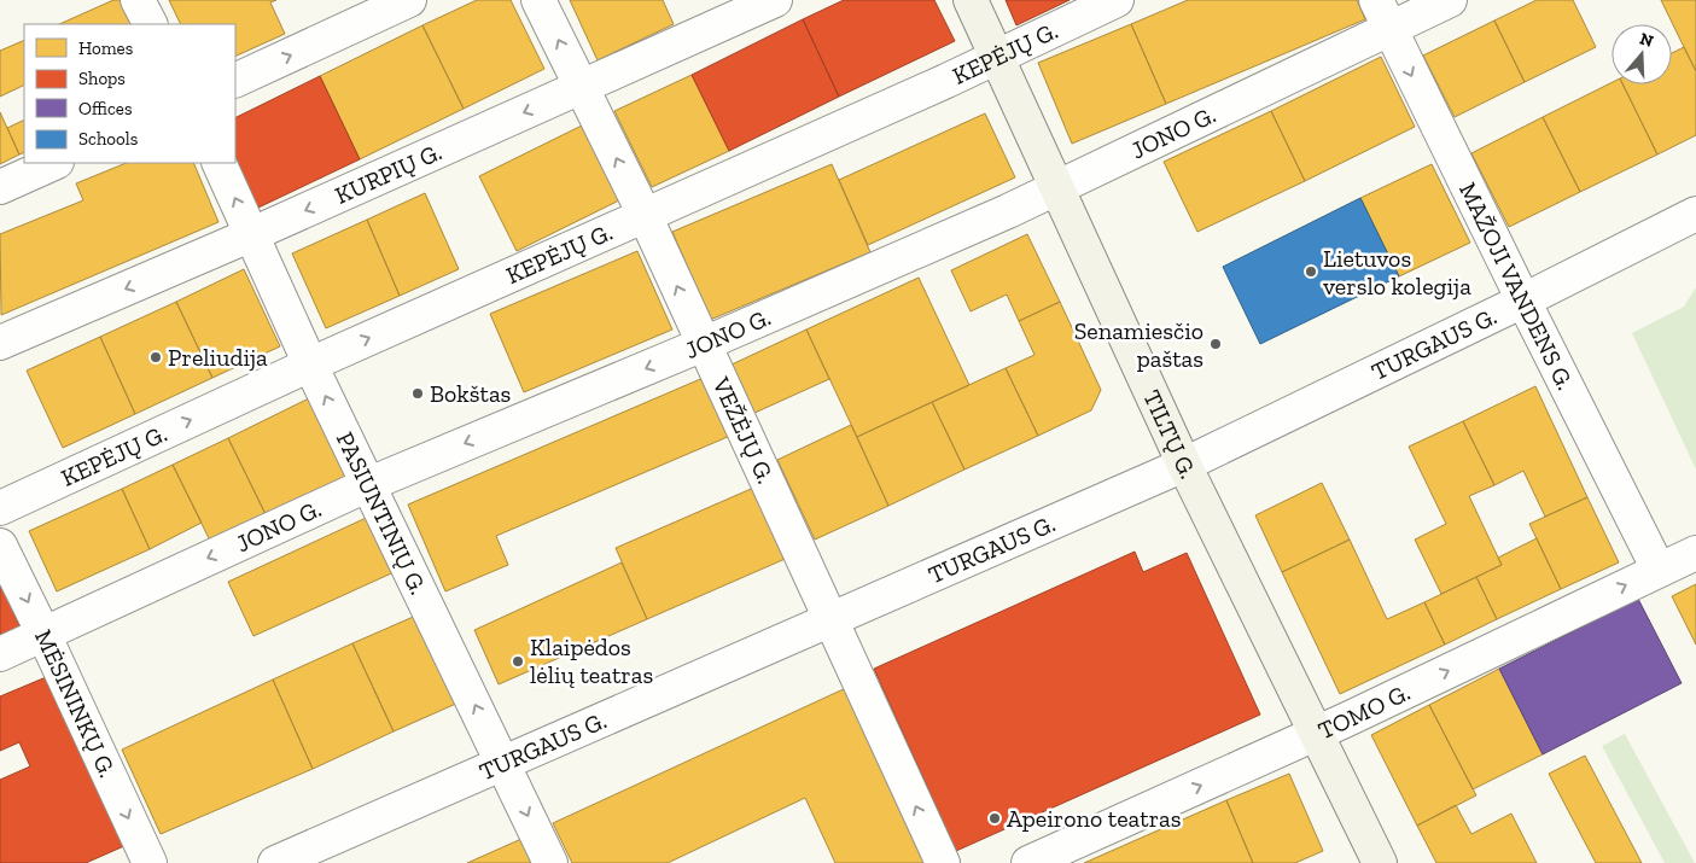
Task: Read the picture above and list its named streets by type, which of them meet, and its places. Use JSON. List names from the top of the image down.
{
  "streets": {
    "street": [
      "KEPĖJŲ G.",
      "JONO G.",
      "KURPIŲ G.",
      "MAŽOJI VANDENS G.",
      "TURGAUS G.",
      "VEŽĖJŲ G.",
      "TILTŲ G.",
      "PASIUNTINIŲ G.",
      "MĖSININKŲ G.",
      "TOMO G."
    ]
  },
  "crossings": [
    ["KEPĖJŲ G.", "VEŽĖJŲ G."],
    ["KEPĖJŲ G.", "TILTŲ G."],
    ["KEPĖJŲ G.", "PASIUNTINIŲ G."],
    ["JONO G.", "MAŽOJI VANDENS G."],
    ["JONO G.", "VEŽĖJŲ G."],
    ["JONO G.", "TILTŲ G."],
    ["JONO G.", "PASIUNTINIŲ G."],
    ["JONO G.", "MĖSININKŲ G."],
    ["KURPIŲ G.", "VEŽĖJŲ G."],
    ["KURPIŲ G.", "PASIUNTINIŲ G."],
    ["MAŽOJI VANDENS G.", "TURGAUS G."],
    ["MAŽOJI VANDENS G.", "TOMO G."],
    ["TURGAUS G.", "VEŽĖJŲ G."],
    ["TURGAUS G.", "TILTŲ G."],
    ["TURGAUS G.", "PASIUNTINIŲ G."],
    ["TILTŲ G.", "TOMO G."]
  ],
  "one_way": [
    "JONO G.",
    "MAŽOJI VANDENS G.",
    "VEŽĖJŲ G.",
    "MĖSININKŲ G.",
    "TOMO G."
  ],
  "places": [
    "Lietuvos verslo kolegija",
    "Senamiesčio paštas",
    "Preliudija",
    "Bokštas",
    "Klaipėdos lėlių teatras",
    "Apeirono teatras"
  ],
  "legend": [
    "Homes",
    "Shops",
    "Offices",
    "Schools"
  ],
  "north": "top"
}
